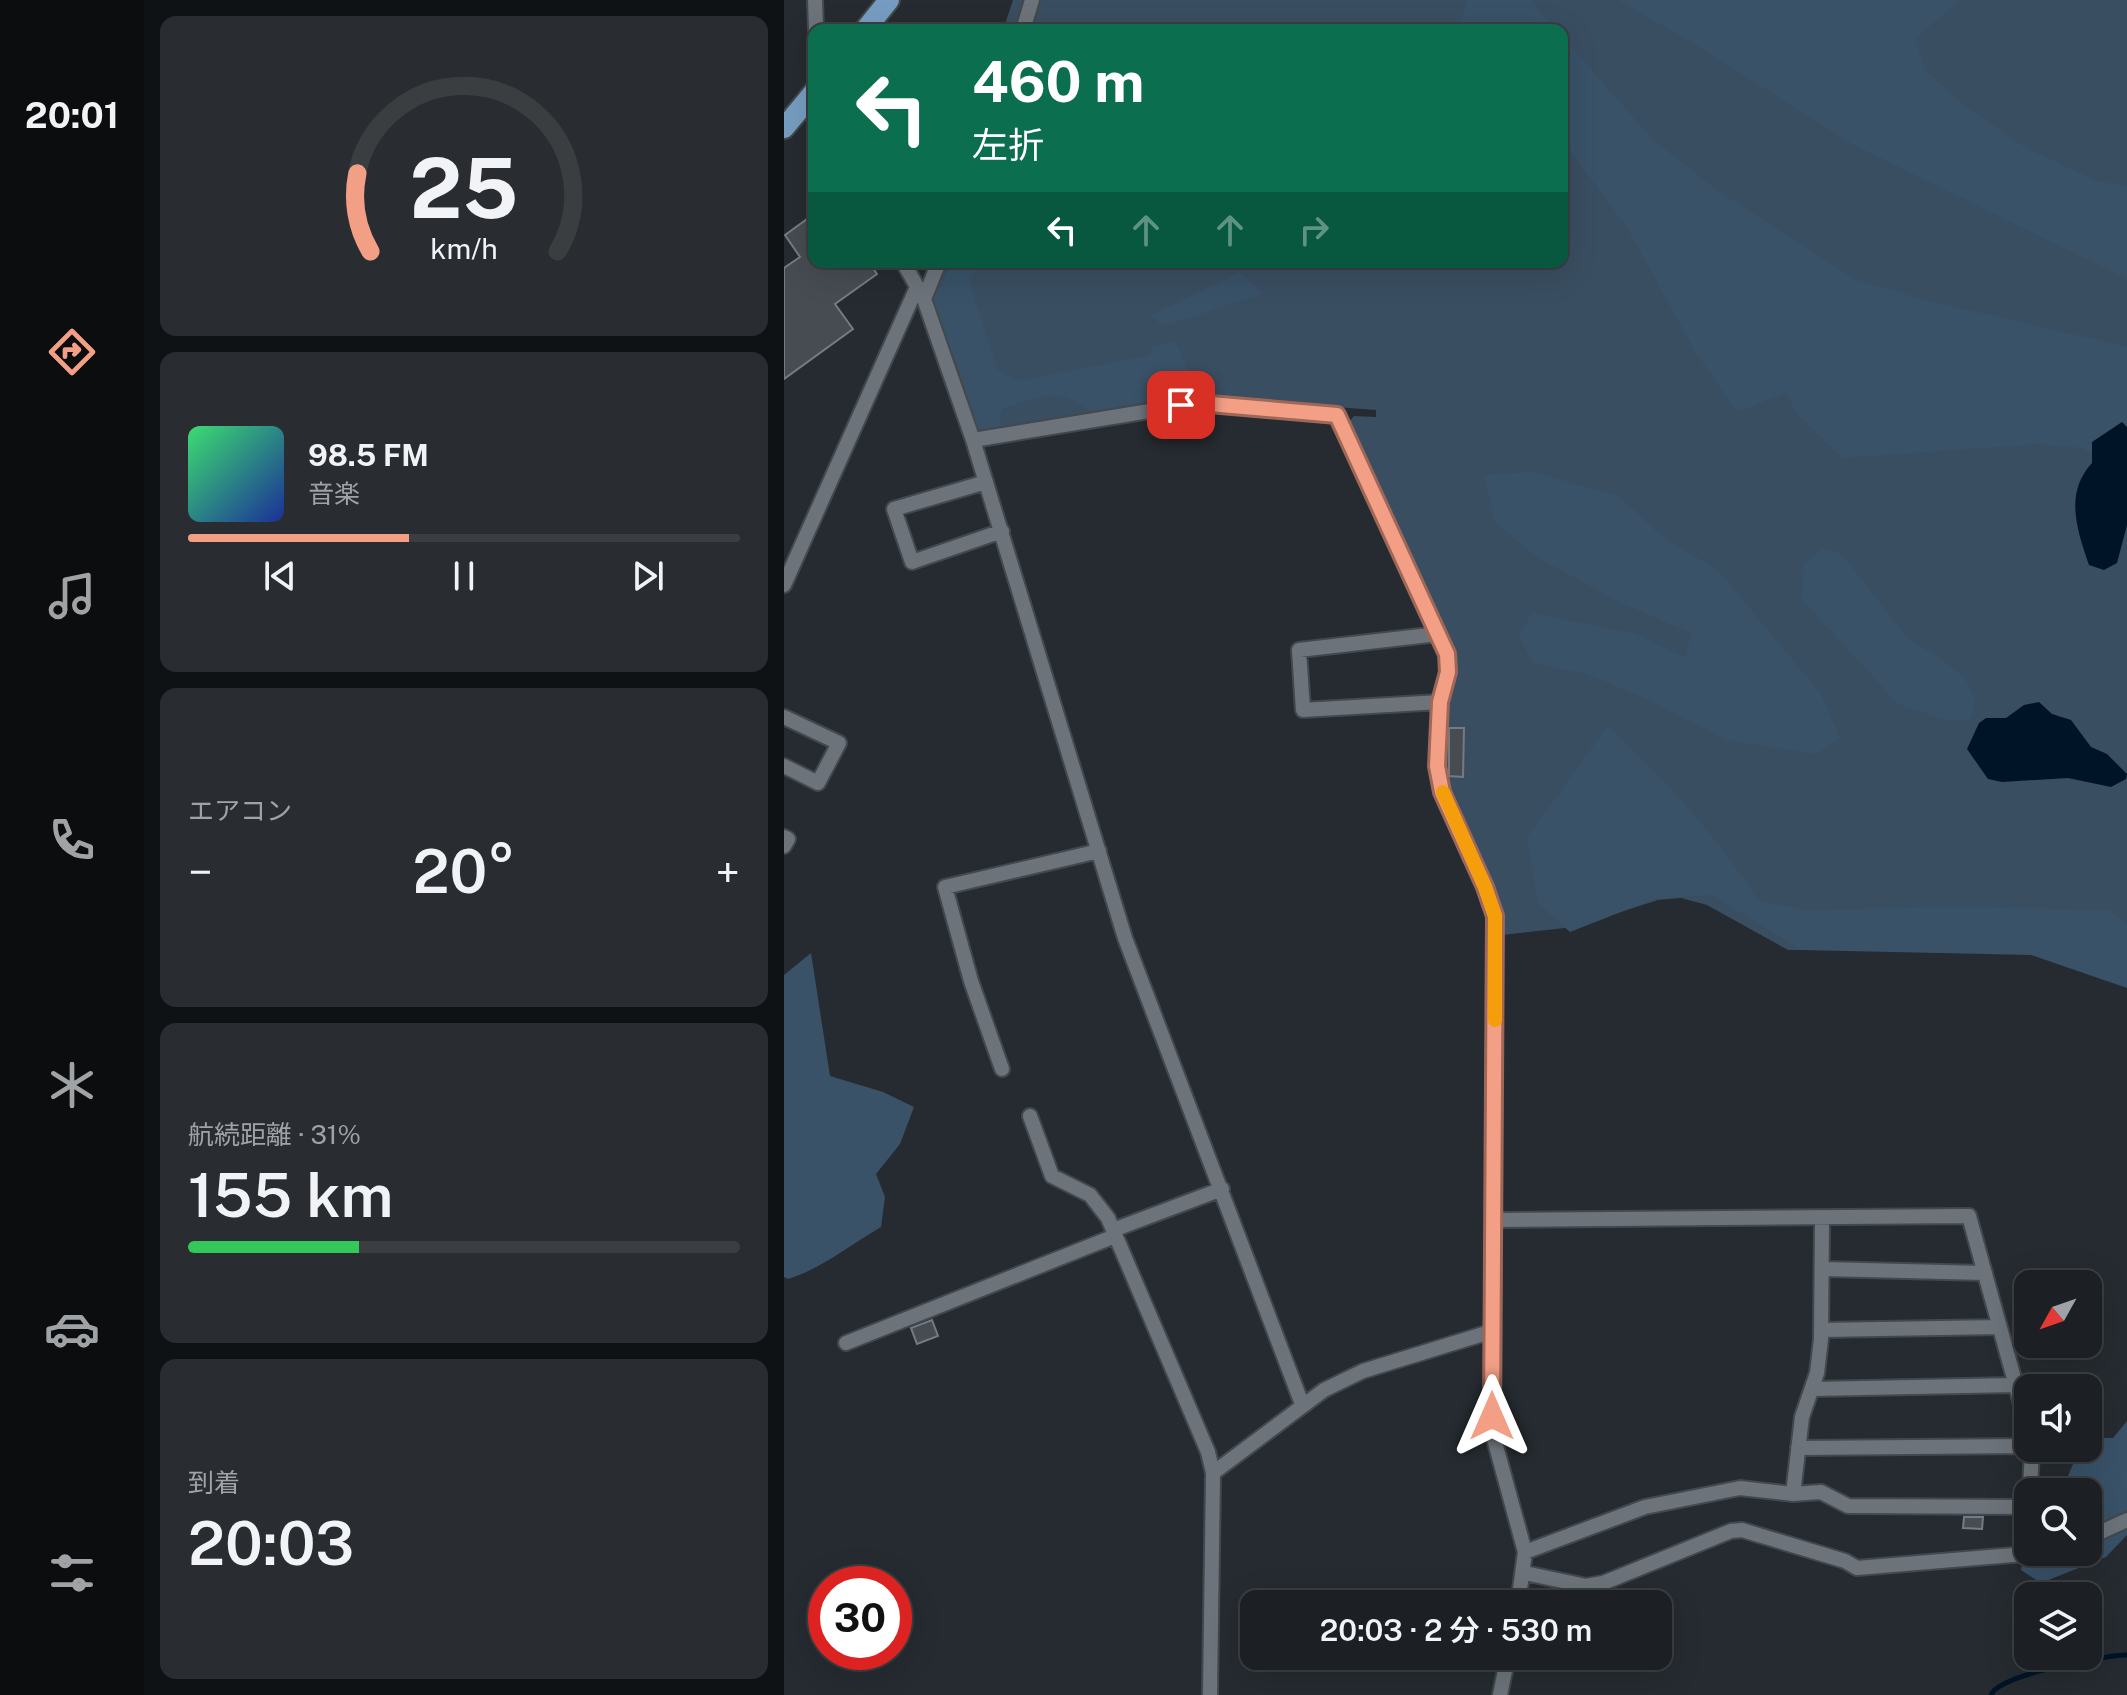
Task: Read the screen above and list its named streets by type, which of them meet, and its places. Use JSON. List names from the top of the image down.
{
  "north": "bottom left",
  "page": {
    "tabs": "20:01",
    "turn": ["460 m", "左折"],
    "song": ["98.5 FM", "音楽"],
    "tile": [
      "エアコン",
      ["航続距離 · 31%", "155 km"],
      ["到着", "20:03"]
    ],
    "heat": ["−", "20°", "+"],
    "limit": "30",
    "trip": "20:03 · 2 分 · 530 m",
    "gauge": ["25", "km/h"]
  }
}
